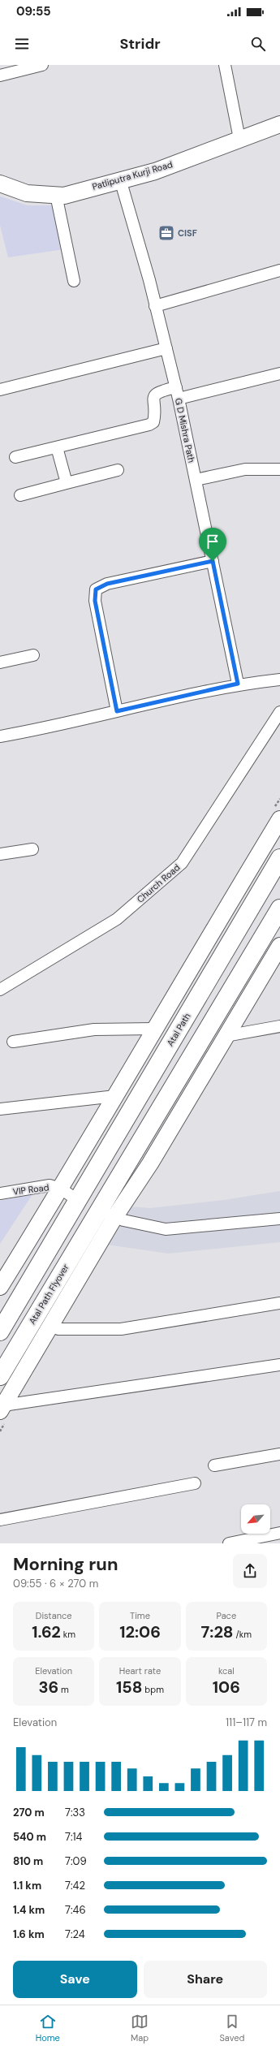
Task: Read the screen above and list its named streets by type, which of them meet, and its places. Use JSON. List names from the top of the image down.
{
  "streets": {
    "main road": ["Atal Path", "Atal Path Flyover"],
    "street": [
      "Patliputra Kurji Road",
      "G D Mishra Path",
      "Church Road",
      "VIP Road"
    ]
  },
  "crossings": [
    ["Patliputra Kurji Road", "G D Mishra Path"],
    ["Atal Path", "VIP Road"]
  ],
  "places": {
    "office": ["CISF"]
  },
  "north": "bottom left",
  "page": {
    "status": "09:55",
    "header": "Stridr",
    "heading": ["Morning run", "09:55 · 6 × 270 m"],
    "stats": [
      ["Distance", "1.62 km"],
      ["Time", "12:06"],
      ["Pace", "7:28 /km"],
      ["Elevation", "36 m"],
      ["Heart rate", "158 bpm"],
      ["kcal", "106"]
    ],
    "chart": ["Elevation", "111–117 m"],
    "list": [
      {
        "name": "270 m",
        "note": "7:33"
      },
      {
        "name": "540 m",
        "note": "7:14"
      },
      {
        "name": "810 m",
        "note": "7:09"
      },
      {
        "name": "1.1 km",
        "note": "7:42"
      },
      {
        "name": "1.4 km",
        "note": "7:46"
      },
      {
        "name": "1.6 km",
        "note": "7:24"
      }
    ],
    "buttons": ["Save", "Share"],
    "tabs": ["Home", "Map", "Saved"]
  }
}
